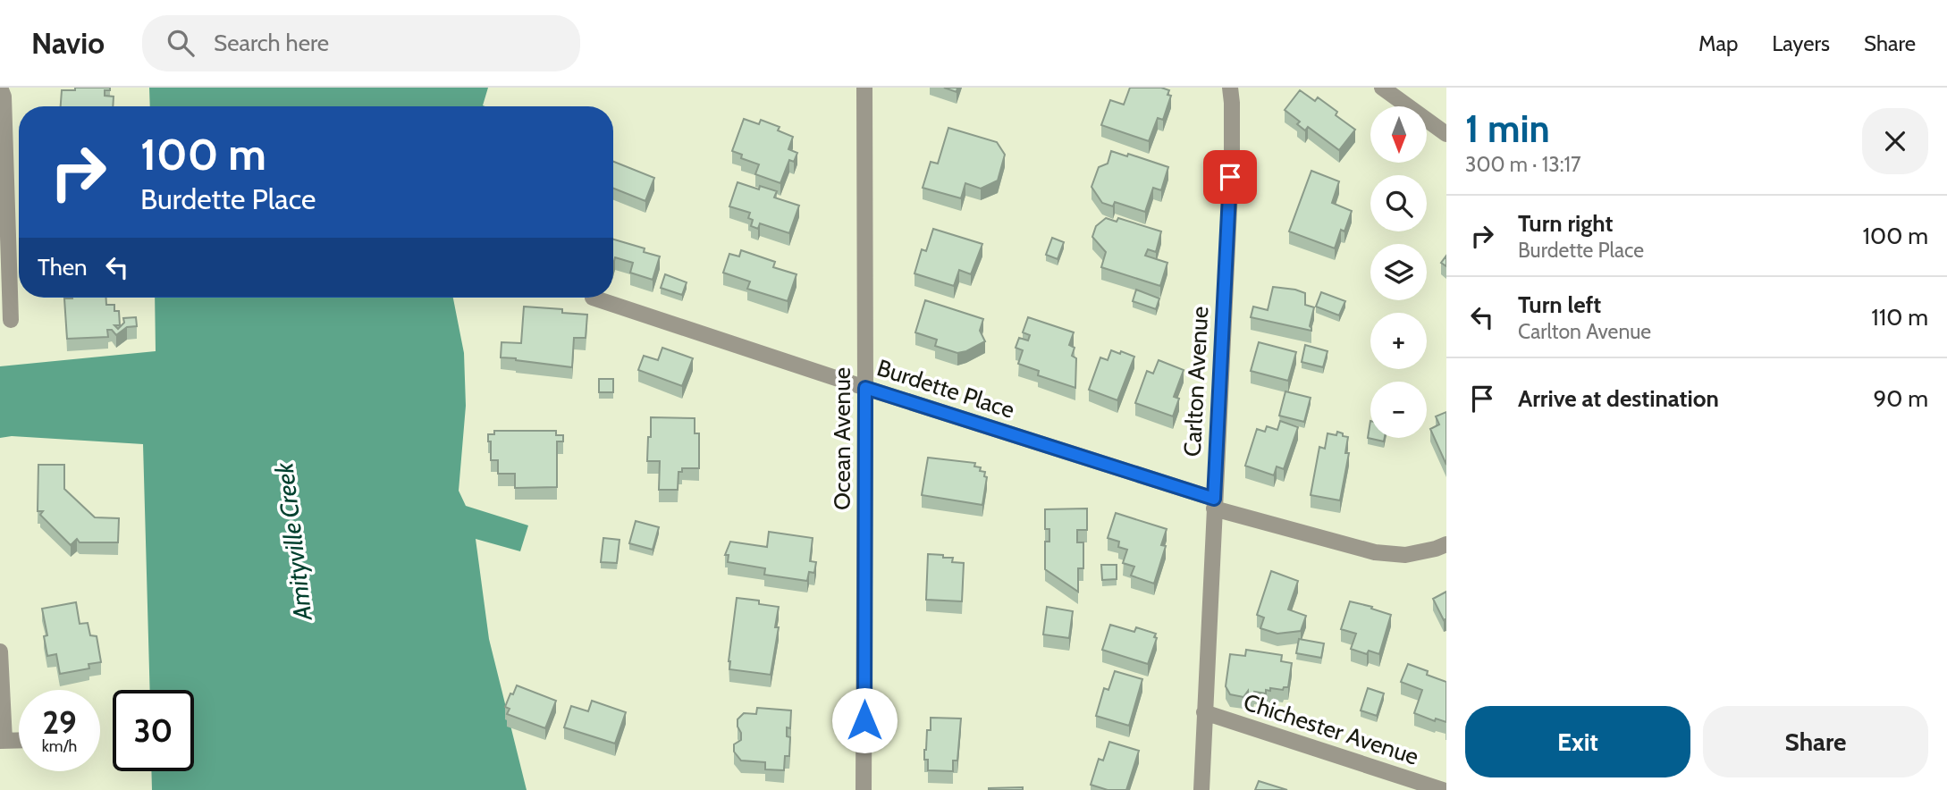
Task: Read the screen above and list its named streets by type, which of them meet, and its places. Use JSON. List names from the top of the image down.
{
  "streets": {
    "street": [
      "Carlton Avenue",
      "Burdette Place",
      "Ocean Avenue",
      "Chichester Avenue"
    ]
  },
  "crossings": [
    ["Carlton Avenue", "Burdette Place"],
    ["Carlton Avenue", "Chichester Avenue"],
    ["Burdette Place", "Ocean Avenue"]
  ],
  "water": ["Amityville Creek"],
  "north": "bottom",
  "page": {
    "header": "Navio",
    "search": "Search here",
    "nav": ["Map", "Layers", "Share"],
    "heading": ["1 min", "300 m · 13:17"],
    "map_buttons": ["+", "−"],
    "turn": ["100 m", "Burdette Place"],
    "list": [
      {
        "name": "Turn right",
        "note": "Burdette Place",
        "value": "100 m"
      },
      {
        "name": "Turn left",
        "note": "Carlton Avenue",
        "value": "110 m"
      },
      {
        "name": "Arrive at destination",
        "value": "90 m"
      }
    ],
    "then": "Then",
    "speed": "29 km/h",
    "limit": "30",
    "buttons": ["Exit", "Share"]
  }
}
